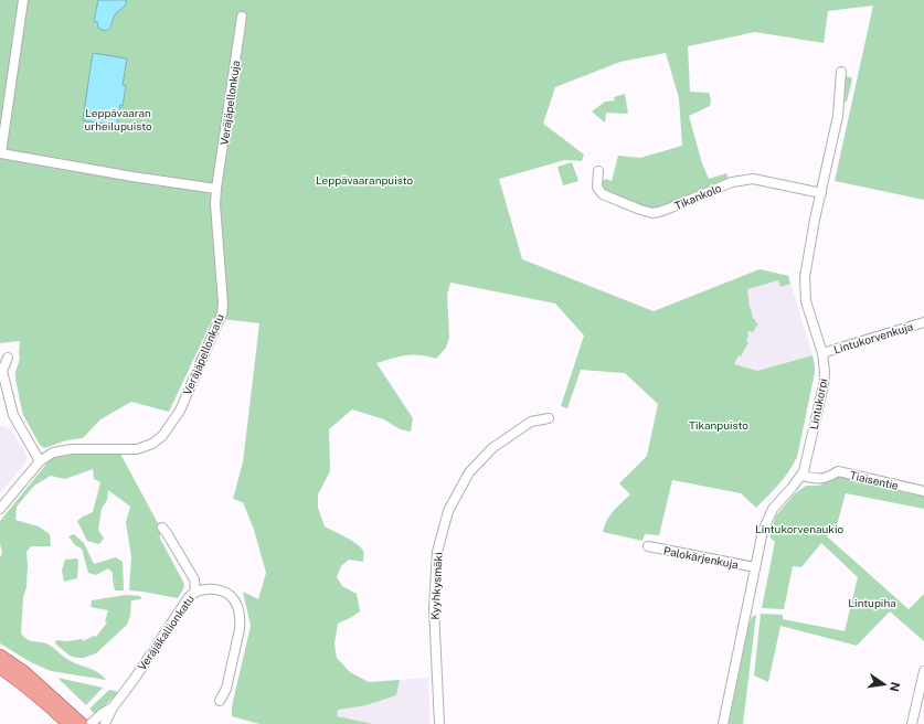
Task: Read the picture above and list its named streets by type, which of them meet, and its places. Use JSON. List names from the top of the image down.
{
  "streets": {
    "street": [
      "Veräjäpellonkuja",
      "Tikankolo",
      "Lintukorvenkuja",
      "Veräjäpellonkatu",
      "Lintukorpi",
      "Tiaisentie",
      "Palokärjenkuja",
      "Kyyhkysmäki",
      "Veräjäkallionkatu"
    ]
  },
  "crossings": [
    ["Veräjäpellonkuja", "Veräjäpellonkatu"],
    ["Tikankolo", "Lintukorpi"],
    ["Lintukorvenkuja", "Lintukorpi"],
    ["Lintukorpi", "Tiaisentie"],
    ["Lintukorpi", "Palokärjenkuja"]
  ],
  "parks": [
    "Leppävaaran urheilupuisto",
    "Leppävaaranpuisto",
    "Tikanpuisto",
    "Lintukorvenaukio",
    "Lintupiha"
  ],
  "north": "right"
}
